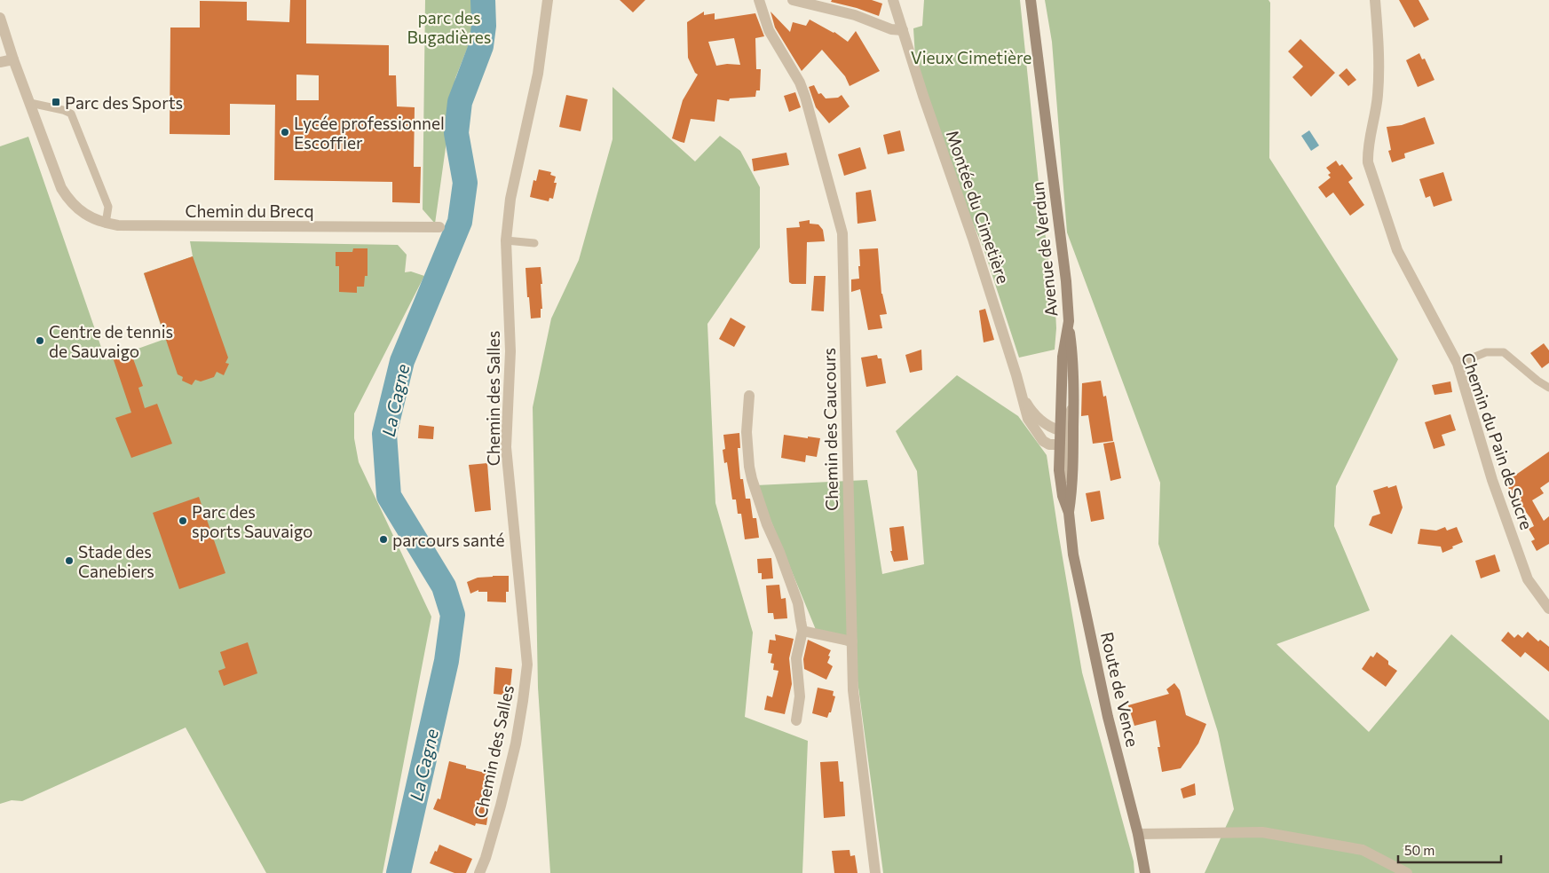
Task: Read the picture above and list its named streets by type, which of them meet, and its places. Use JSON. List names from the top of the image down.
{
  "streets": {
    "main road": ["Avenue de Verdun", "Route de Vence"],
    "street": [
      "Montée du Cimetière",
      "Chemin du Brecq",
      "Chemin des Salles",
      "Chemin des Caucours",
      "Chemin du Pain de Sucre"
    ]
  },
  "crossings": [
    ["Montée du Cimetière", "Avenue de Verdun"],
    ["Montée du Cimetière", "Route de Vence"],
    ["Avenue de Verdun", "Route de Vence"]
  ],
  "water": ["La Cagne"],
  "parks": ["parc des Bugadières", "Vieux Cimetière"],
  "places": {
    "transit": ["Parc des Sports"],
    "other": [
      "Lycée professionnel Escoffier",
      "Centre de tennis de Sauvaigo",
      "Parc des sports Sauvaigo",
      "parcours santé",
      "Stade des Canebiers"
    ]
  },
  "scale_bar": "50 m"
}
